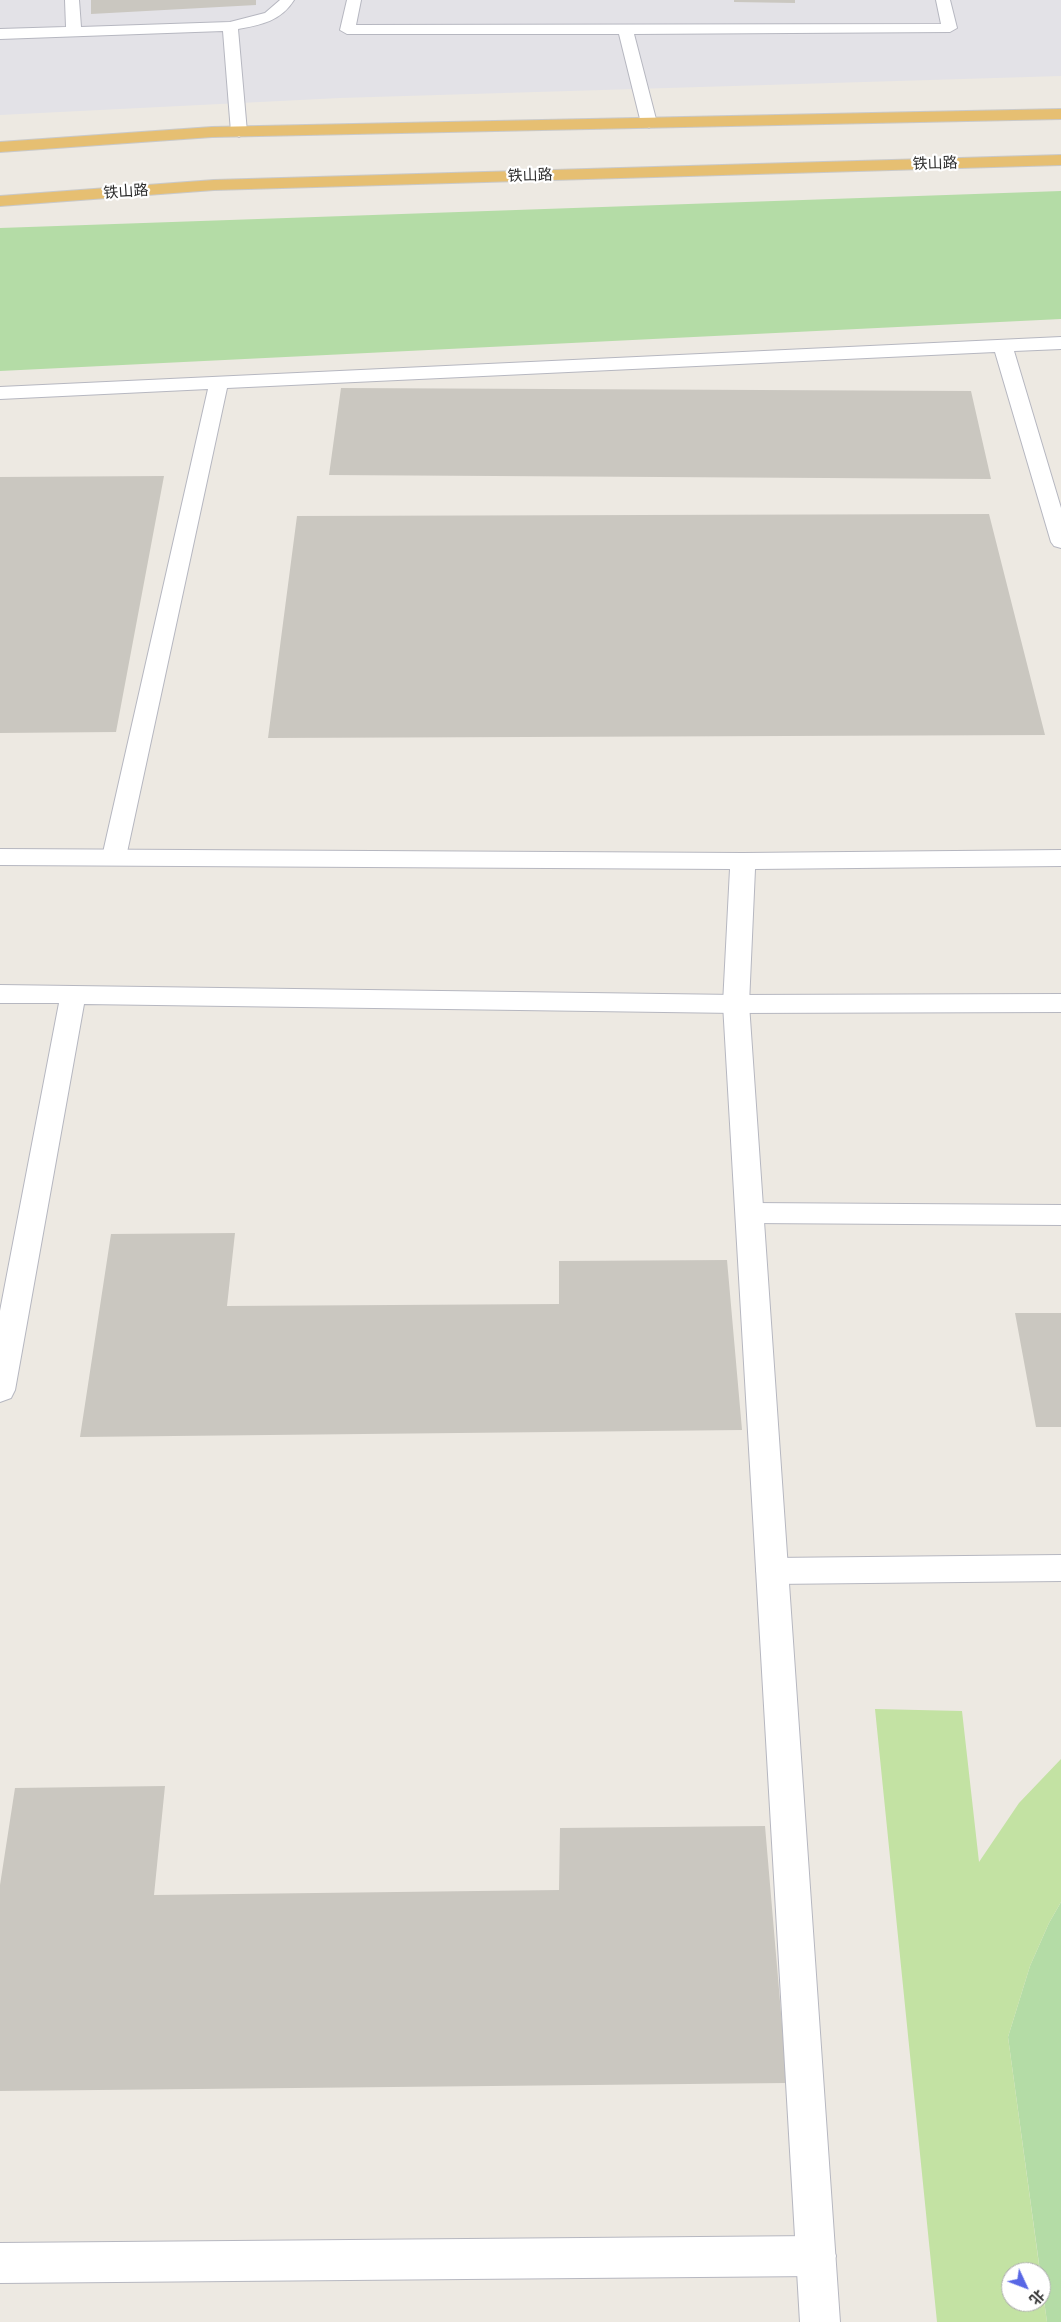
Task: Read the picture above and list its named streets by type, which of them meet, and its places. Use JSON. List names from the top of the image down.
{
  "streets": {
    "highway": ["铁山路"]
  },
  "north": "bottom right"
}
